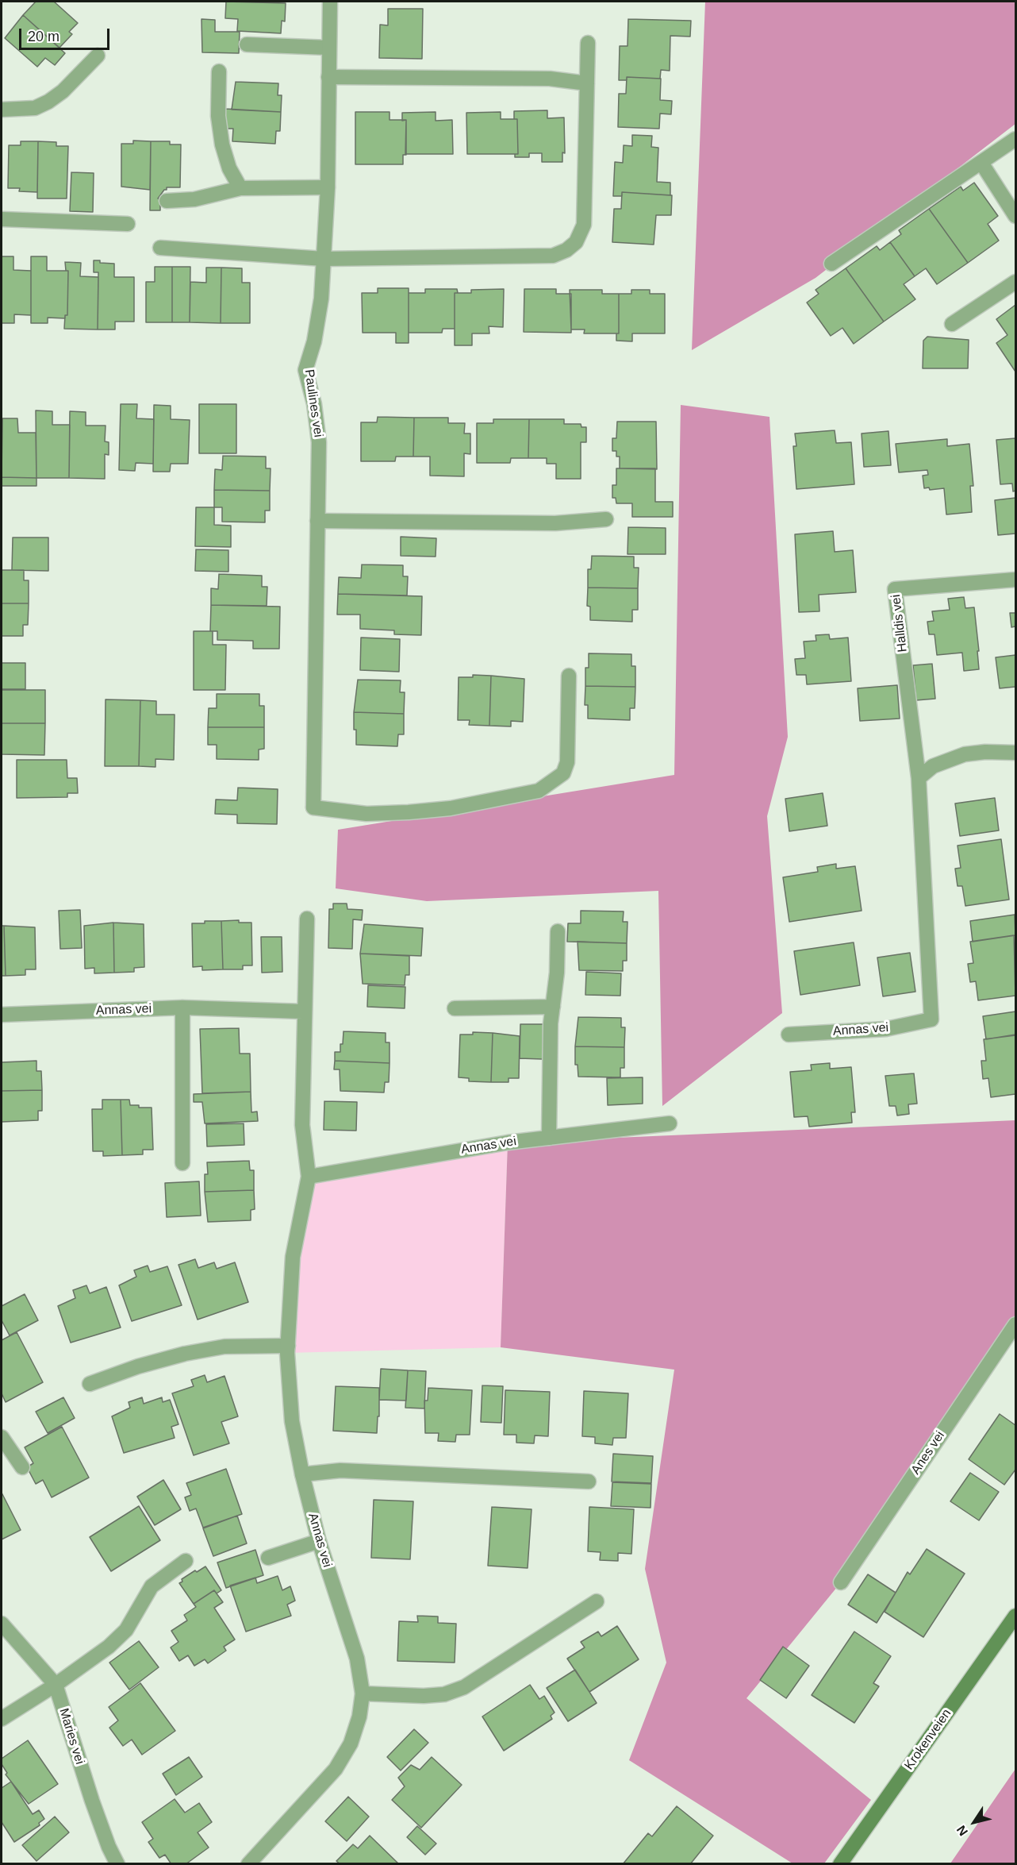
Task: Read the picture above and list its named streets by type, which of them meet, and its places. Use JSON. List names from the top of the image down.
{
  "streets": {
    "street": [
      "Paulines vei",
      "Halldis vei",
      "Annas vei",
      "Anes vei",
      "Maries vei",
      "Krokenveien"
    ]
  },
  "crossings": [
    ["Halldis vei", "Annas vei"]
  ],
  "scale_bar": "20 m",
  "north": "bottom left"
}
